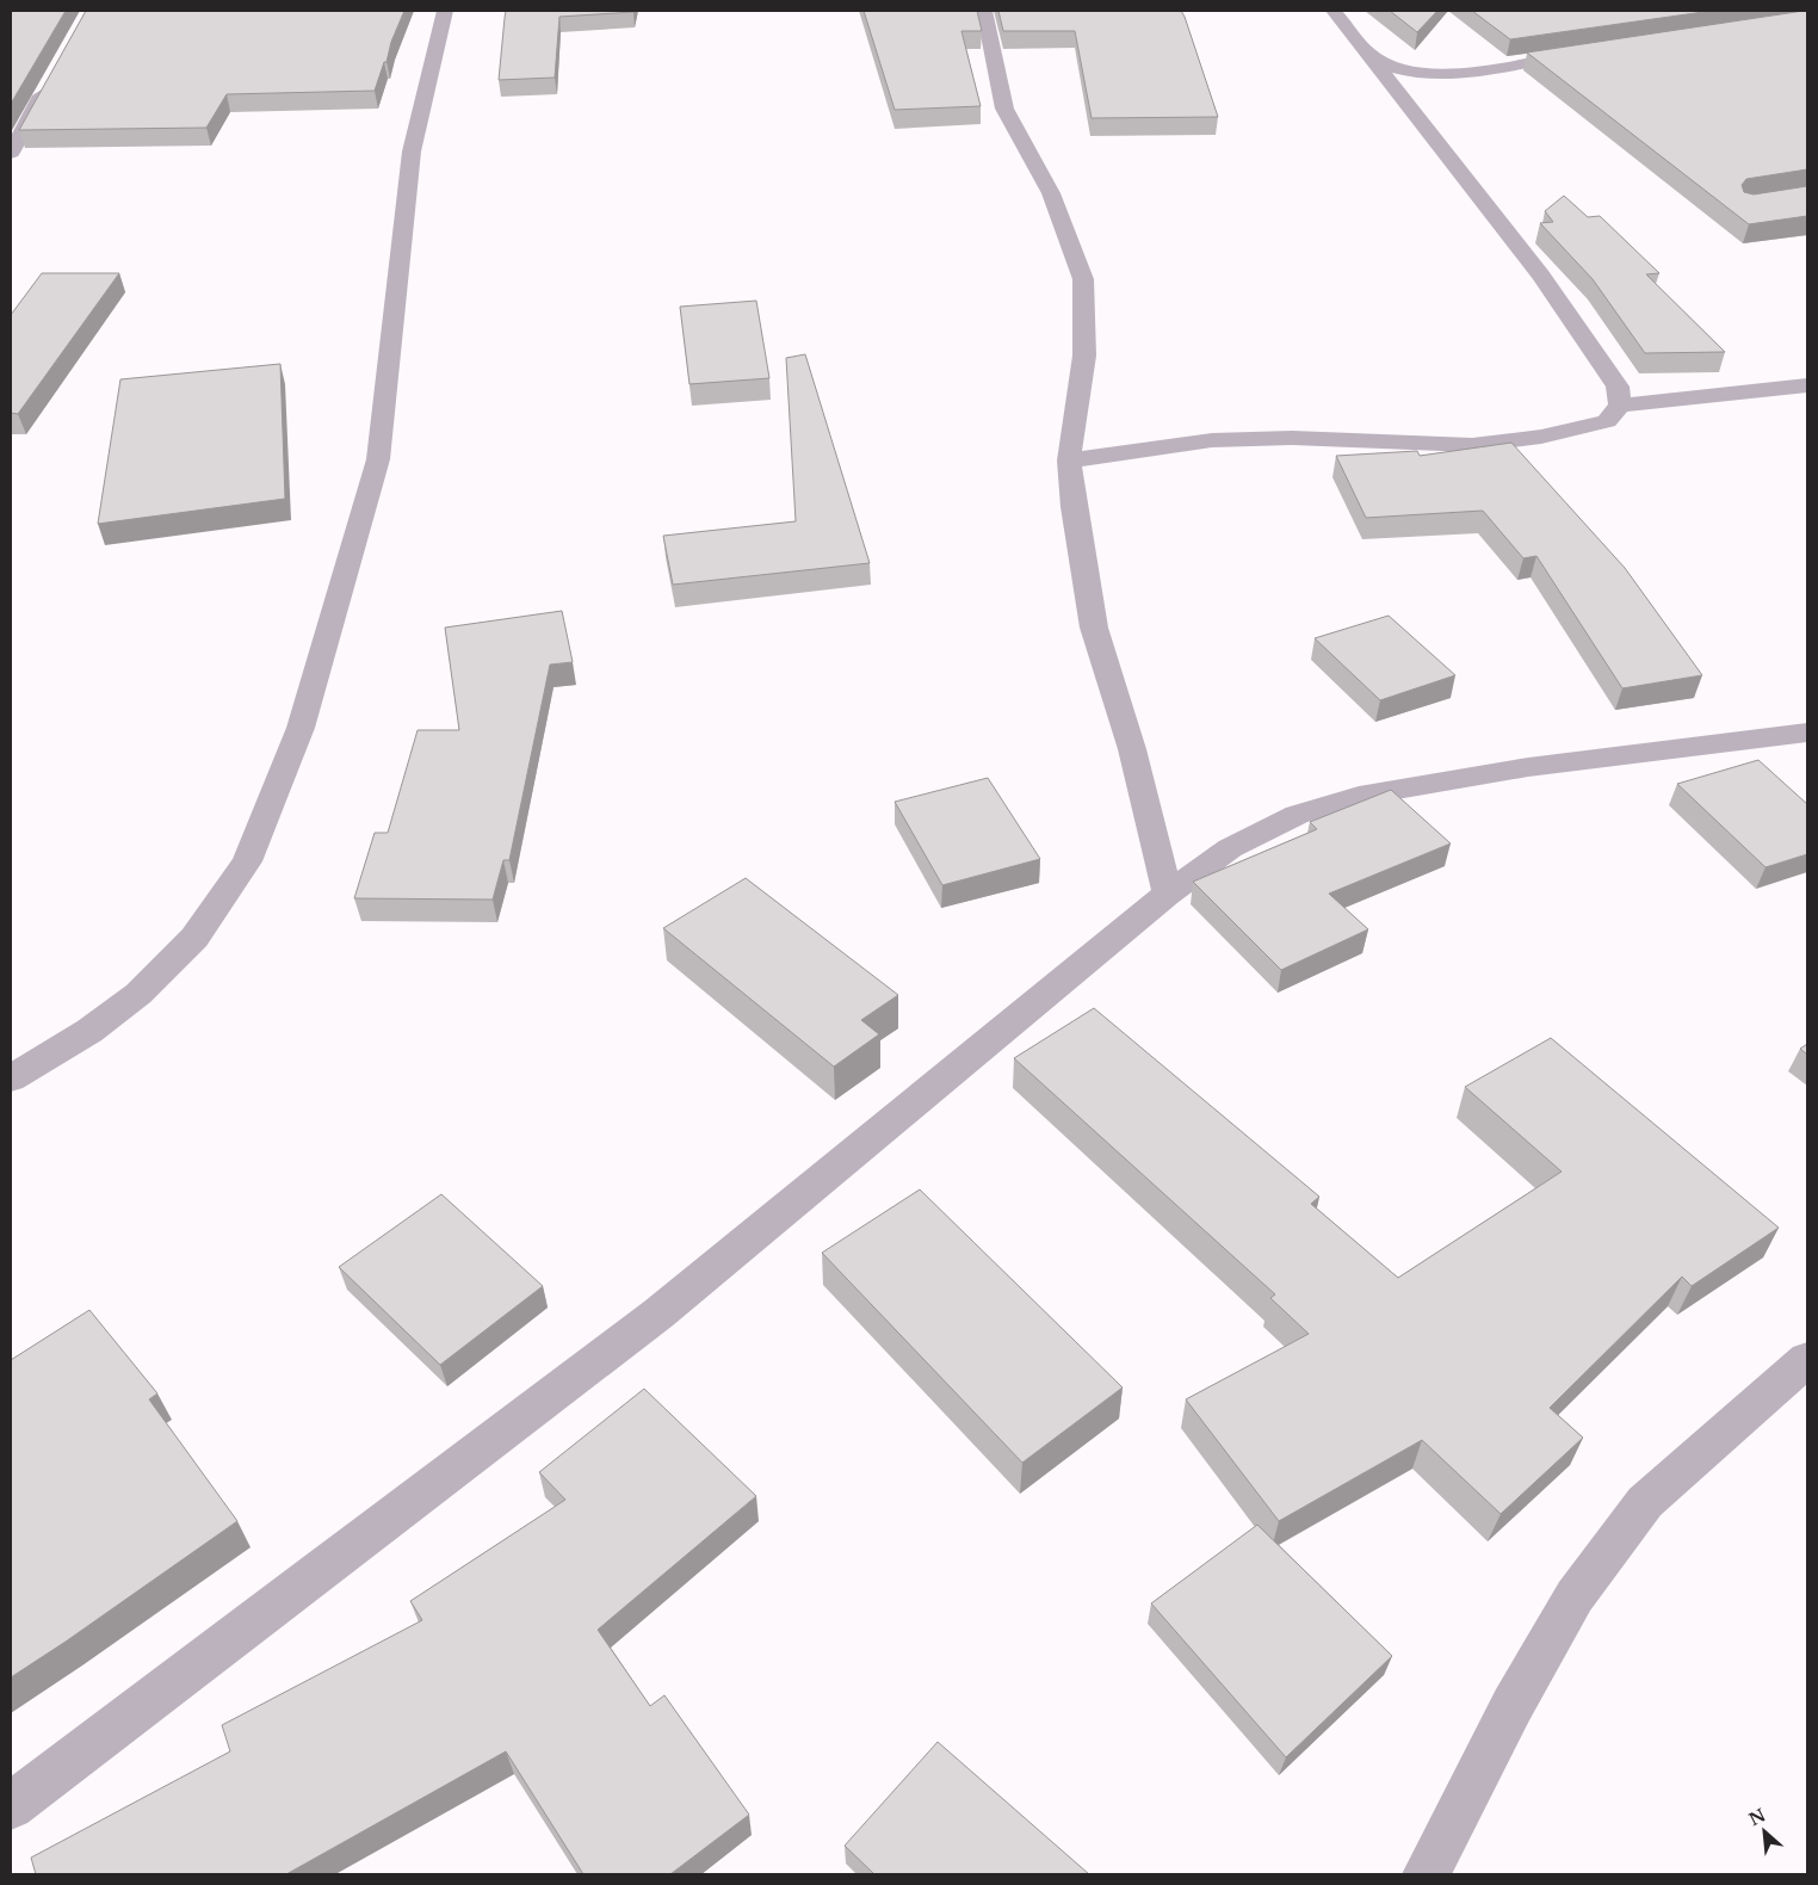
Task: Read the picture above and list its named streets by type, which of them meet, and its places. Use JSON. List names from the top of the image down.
{
  "north": "top left"
}
